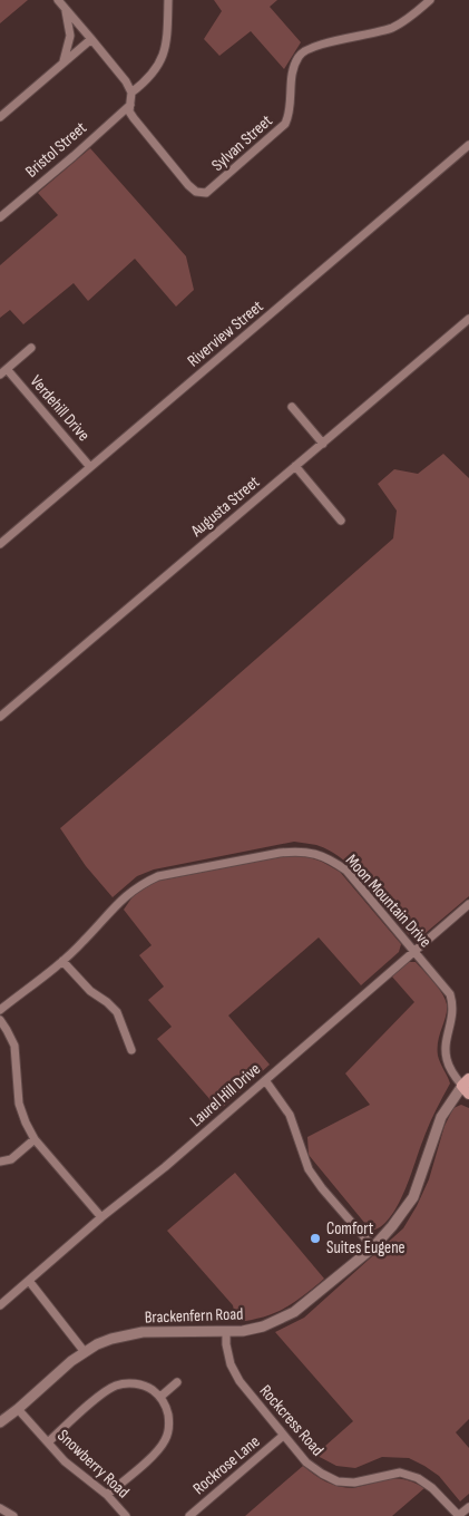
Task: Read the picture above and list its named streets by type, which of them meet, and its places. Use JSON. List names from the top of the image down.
{
  "streets": {
    "street": [
      "Sylvan Street",
      "Bristol Street",
      "Riverview Street",
      "Verdehill Drive",
      "Augusta Street",
      "Moon Mountain Drive",
      "Laurel Hill Drive",
      "Brackenfern Road",
      "Rockcress Road",
      "Snowberry Road",
      "Rockrose Lane"
    ]
  },
  "crossings": [
    ["Sylvan Street", "Bristol Street"],
    ["Riverview Street", "Verdehill Drive"],
    ["Moon Mountain Drive", "Laurel Hill Drive"],
    ["Moon Mountain Drive", "Brackenfern Road"],
    ["Brackenfern Road", "Rockcress Road"],
    ["Brackenfern Road", "Snowberry Road"],
    ["Rockcress Road", "Rockrose Lane"]
  ],
  "places": ["Comfort Suites Eugene"]
}
